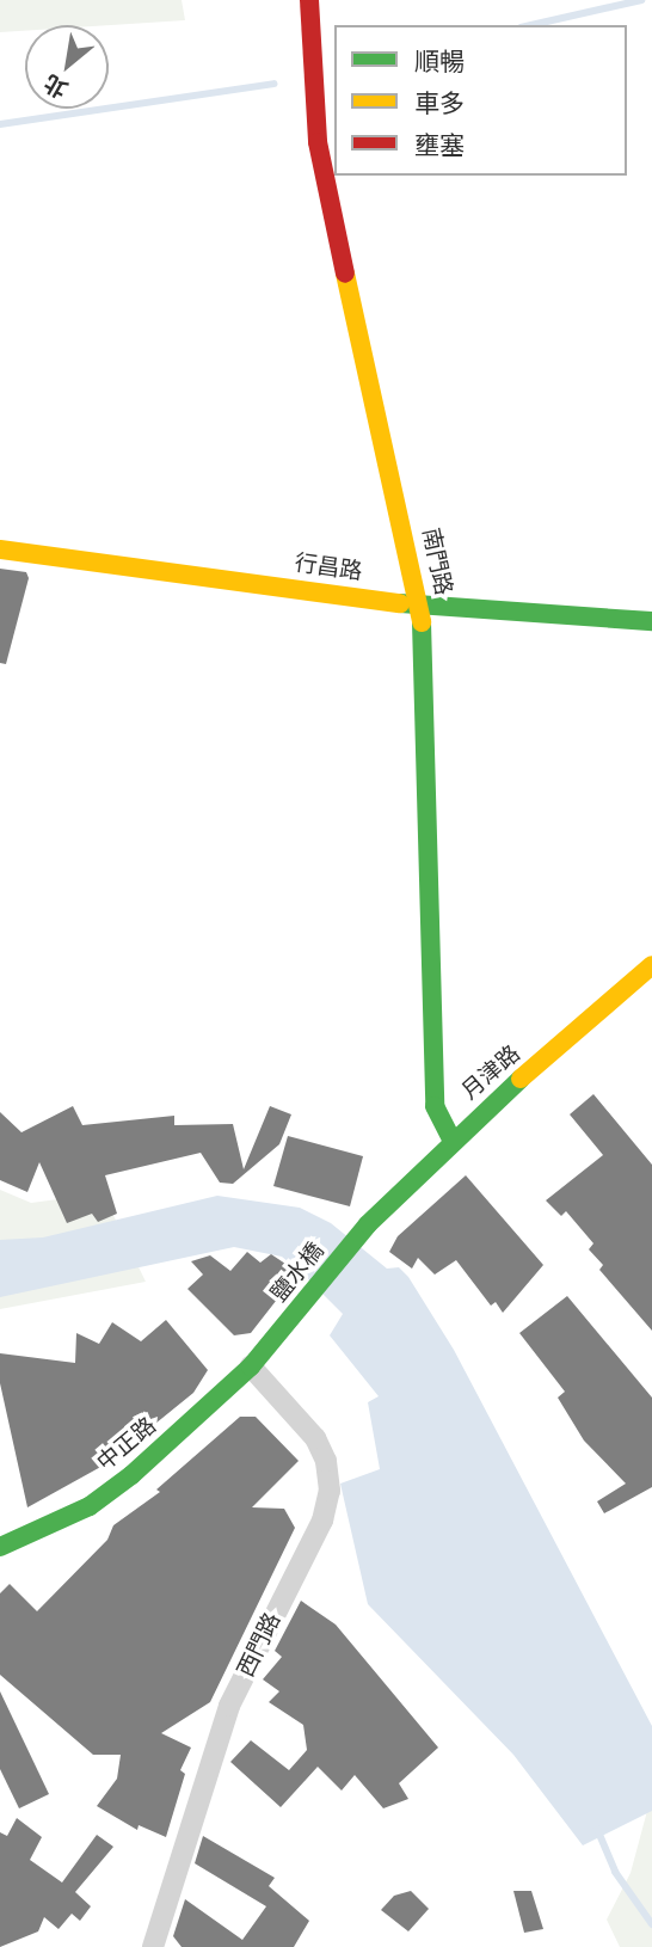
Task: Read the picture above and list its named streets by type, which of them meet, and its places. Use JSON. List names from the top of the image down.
{
  "streets": {
    "street": [
      "南門路",
      "行昌路",
      "月津路",
      "鹽水橋",
      "中正路",
      "西門路"
    ]
  },
  "crossings": [
    ["南門路", "行昌路"],
    ["南門路", "月津路"],
    ["月津路", "鹽水橋"],
    ["鹽水橋", "中正路"],
    ["中正路", "西門路"]
  ],
  "legend": ["順暢", "車多", "壅塞"],
  "north": "bottom left"
}
